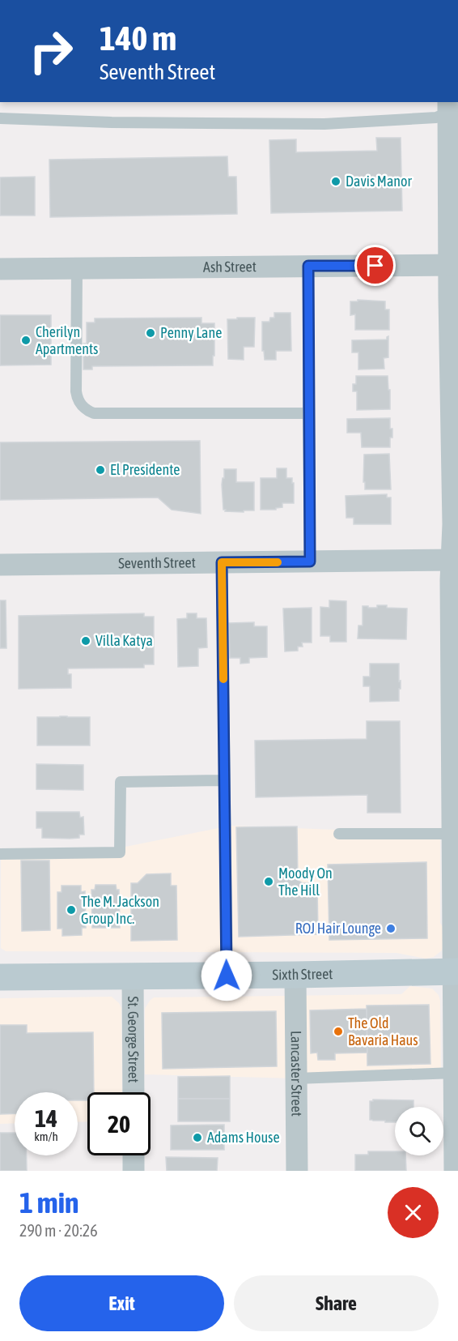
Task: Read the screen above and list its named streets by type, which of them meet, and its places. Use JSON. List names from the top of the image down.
{
  "streets": {
    "street": [
      "Ash Street",
      "Seventh Street",
      "Sixth Street",
      "St. George Street",
      "Lancaster Street"
    ]
  },
  "crossings": [
    ["Sixth Street", "St. George Street"],
    ["Sixth Street", "Lancaster Street"]
  ],
  "places": [
    "Davis Manor",
    "Penny Lane",
    "Cherilyn Apartments",
    "El Presidente",
    "Villa Katya",
    "Moody On The Hill",
    "The M. Jackson Group Inc.",
    "ROJ Hair Lounge",
    "The Old Bavaria Haus",
    "Adams House"
  ],
  "page": {
    "turn": ["140 m", "Seventh Street"],
    "speed": "14 km/h",
    "limit": "20",
    "heading": ["1 min", "290 m · 20:26"],
    "buttons": ["Exit", "Share"]
  }
}
